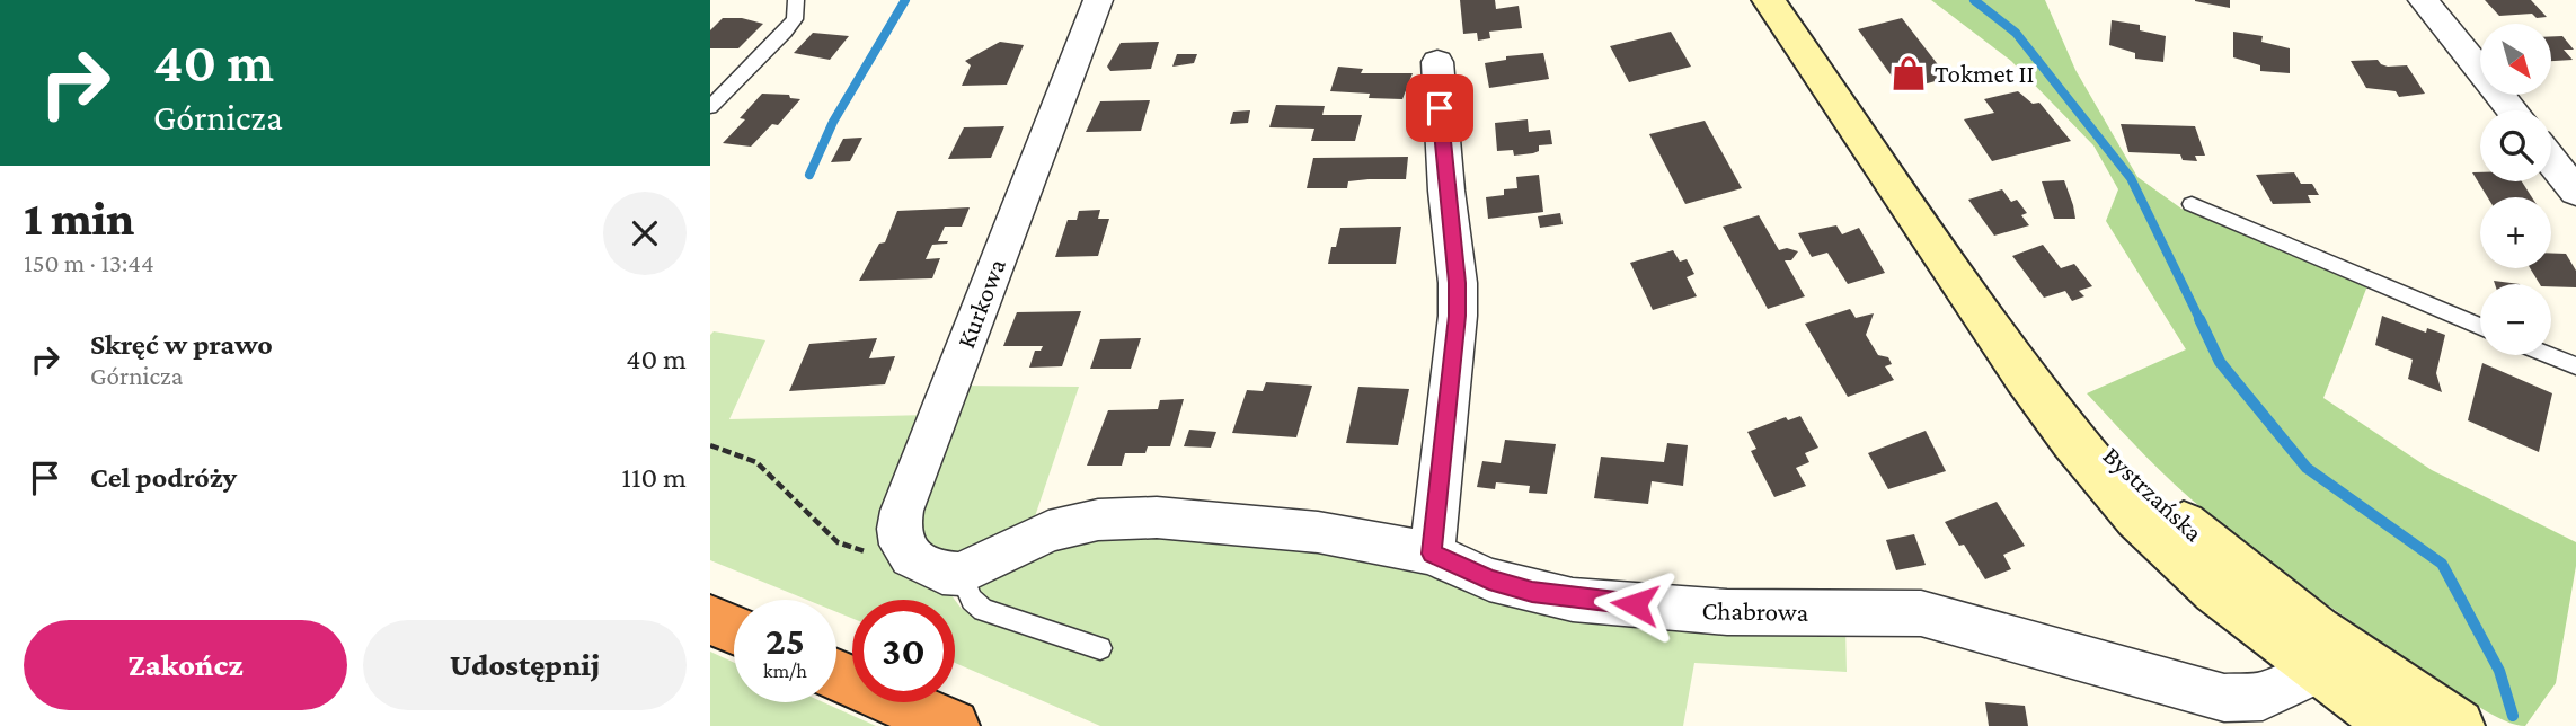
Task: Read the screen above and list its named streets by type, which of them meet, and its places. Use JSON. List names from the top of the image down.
{
  "streets": {
    "main road": ["Bystrzańska"],
    "street": ["Kurkowa", "Chabrowa"]
  },
  "crossings": [
    ["Bystrzańska", "Chabrowa"]
  ],
  "places": {
    "shop": ["Tokmet II"]
  },
  "north": "bottom right",
  "page": {
    "turn": ["40 m", "Górnicza"],
    "map_buttons": ["+", "−"],
    "heading": ["1 min", "150 m · 13:44"],
    "list": [
      {
        "name": "Skręć w prawo",
        "note": "Górnicza",
        "value": "40 m"
      },
      {
        "name": "Cel podróży",
        "value": "110 m"
      }
    ],
    "speed": "25 km/h",
    "limit": "30",
    "buttons": ["Zakończ", "Udostępnij"]
  }
}
